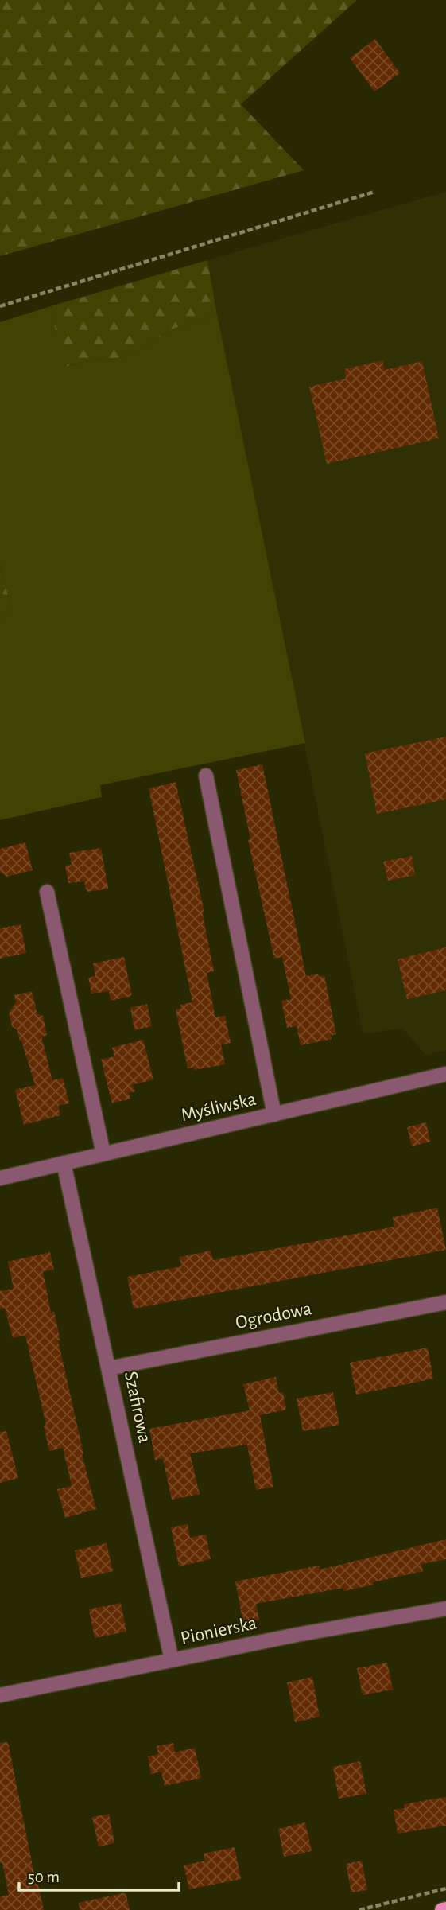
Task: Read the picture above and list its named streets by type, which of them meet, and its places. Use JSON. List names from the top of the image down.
{
  "streets": {
    "street": [
      "Myśliwska",
      "Ogrodowa",
      "Szafirowa",
      "Pionierska"
    ]
  },
  "crossings": [
    ["Myśliwska", "Szafirowa"],
    ["Ogrodowa", "Szafirowa"],
    ["Szafirowa", "Pionierska"]
  ],
  "scale_bar": "50 m"
}
